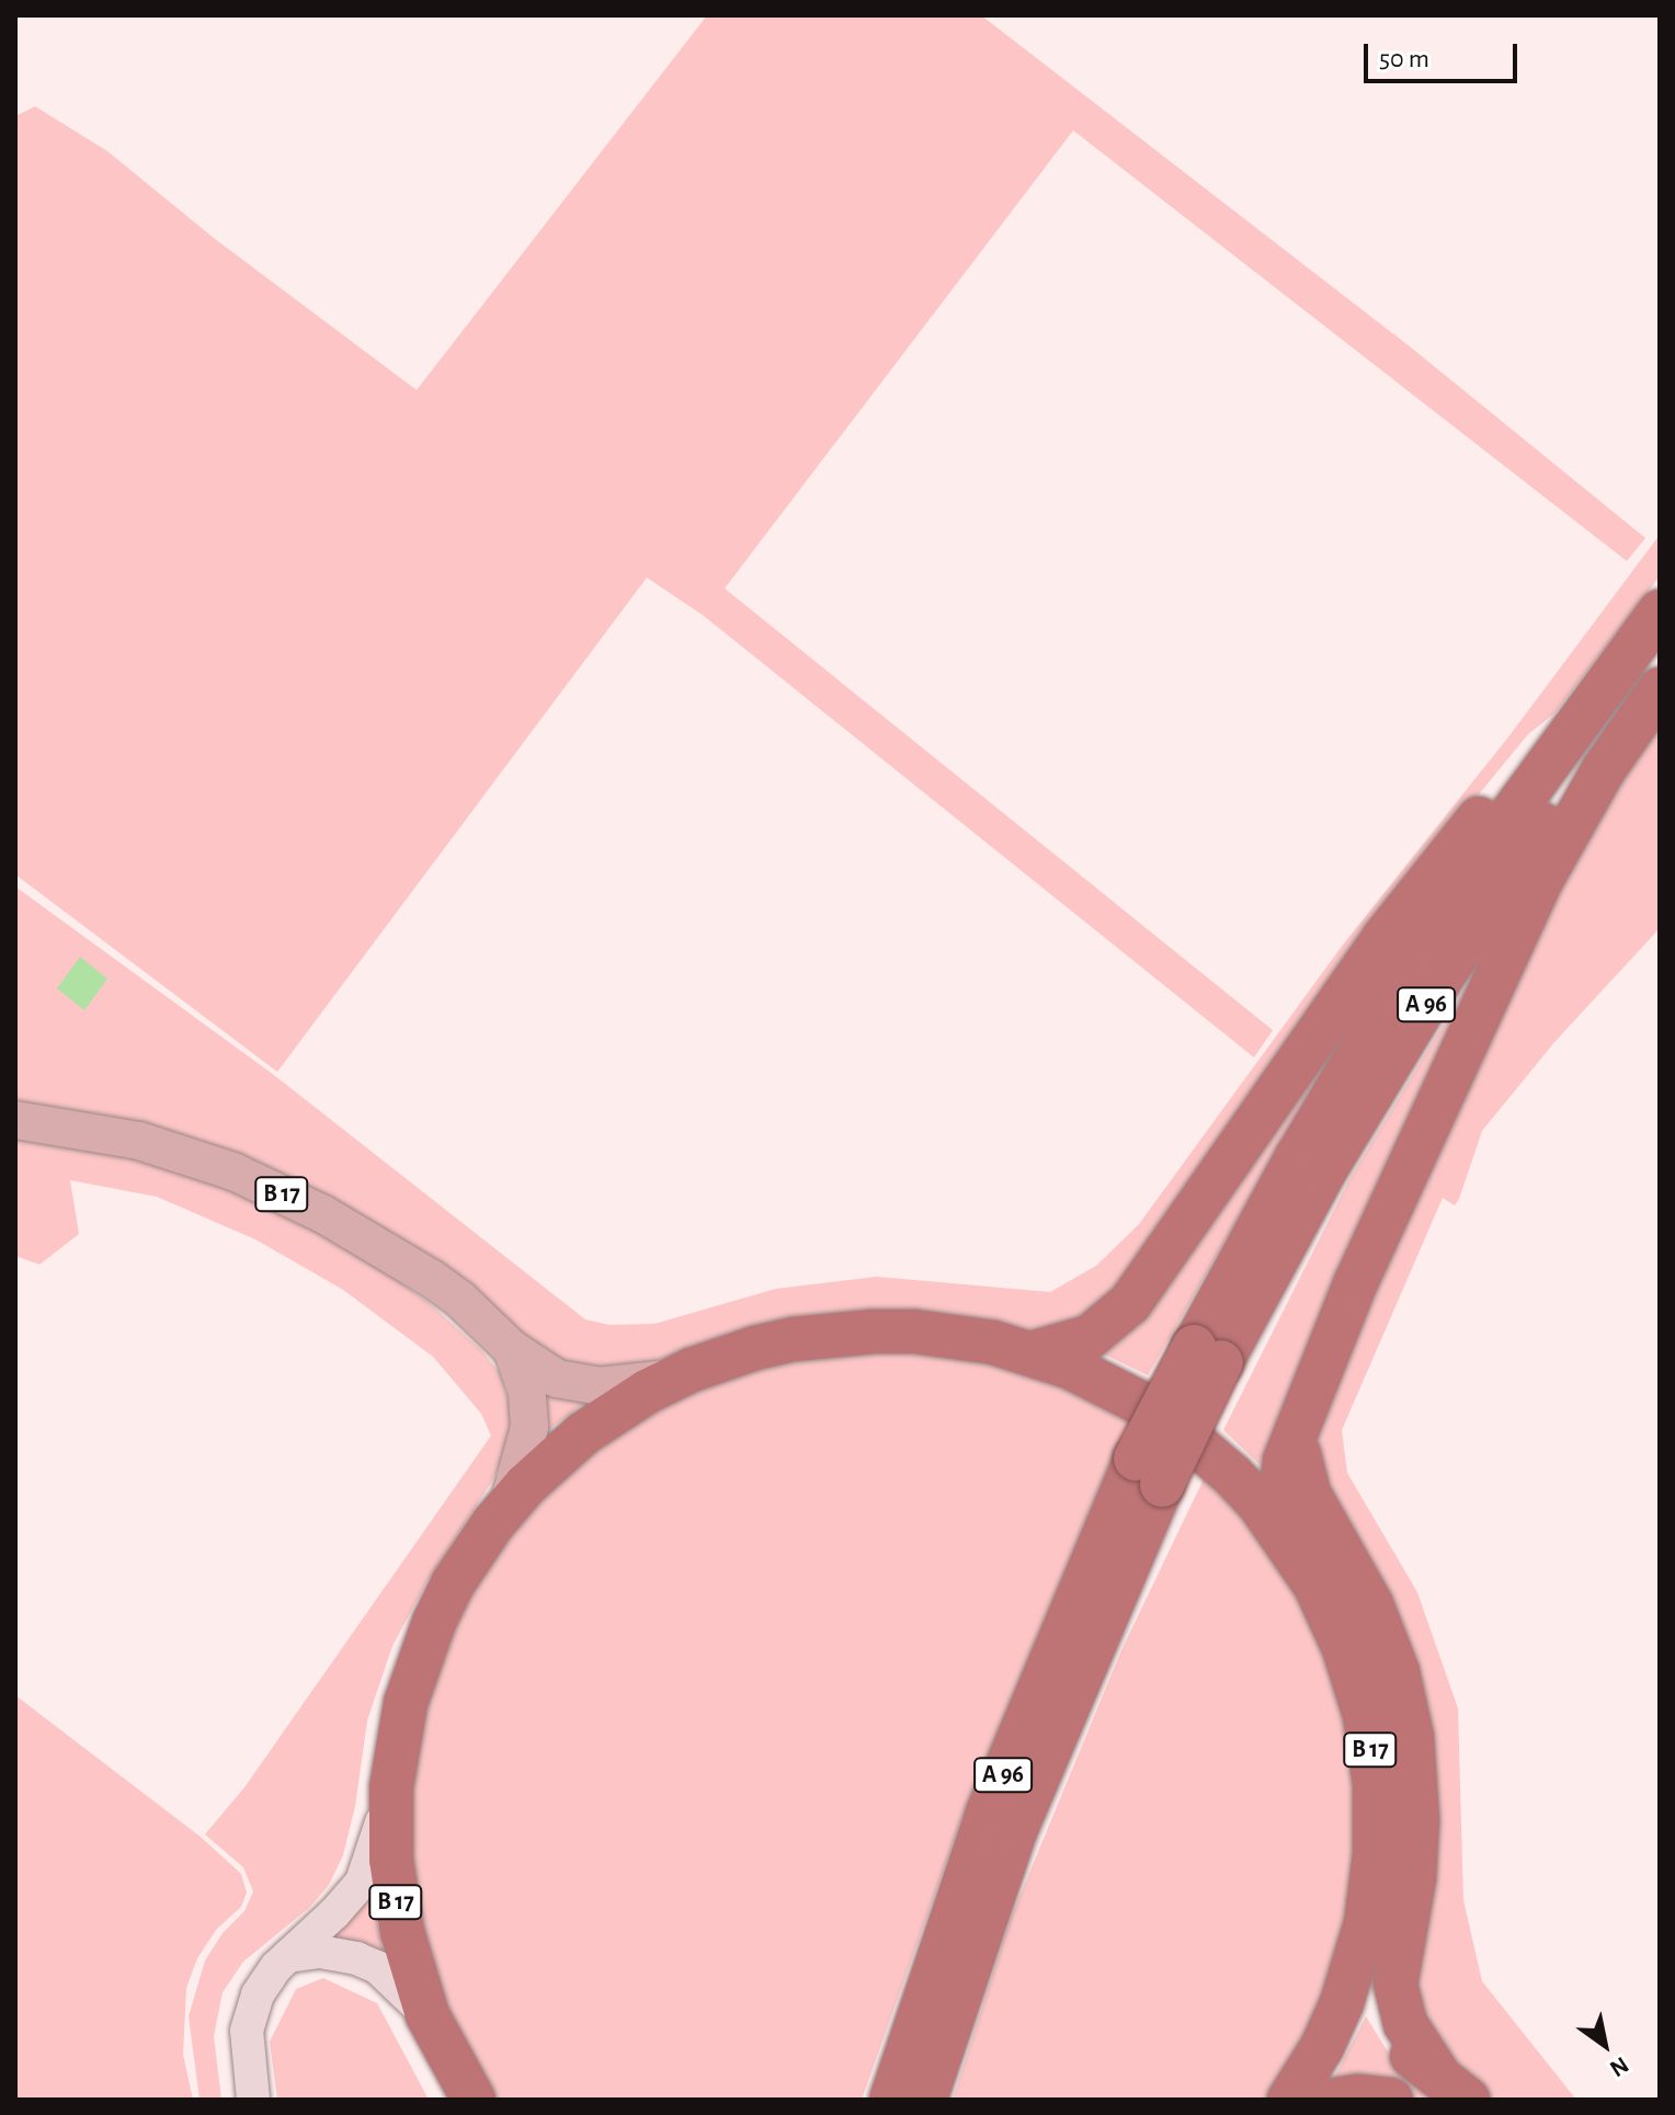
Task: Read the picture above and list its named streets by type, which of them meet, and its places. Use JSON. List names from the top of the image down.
{
  "streets": {
    "highway": ["A 96", "B 17"]
  },
  "scale_bar": "50 m",
  "north": "bottom right"
}
